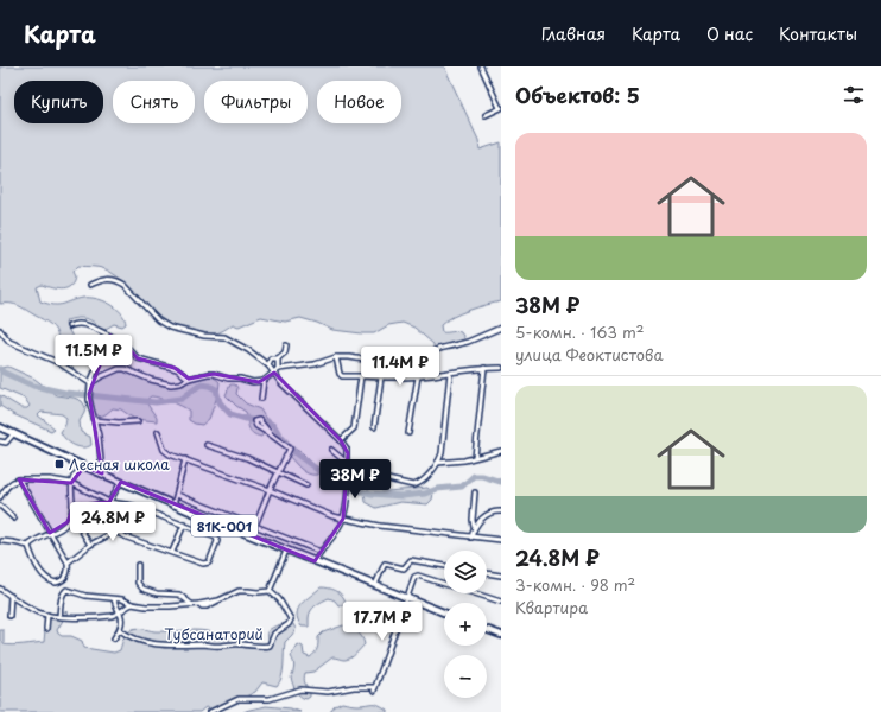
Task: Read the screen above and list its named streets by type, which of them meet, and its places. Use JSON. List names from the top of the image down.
{
  "streets": {
    "main road": ["81К-001"],
    "street": ["Тубсанаторий"]
  },
  "places": {
    "transit": ["Лесная школа"]
  },
  "page": {
    "header": "Карта",
    "nav": [
      "Главная",
      "Карта",
      "О нас",
      "Контакты"
    ],
    "heading": "Объектов: 5",
    "chip": [
      "Купить",
      "Снять",
      "Фильтры",
      "Новое"
    ],
    "list": [
      {
        "name": "38M ₽",
        "note": "5-комн. · 163 m² · улица Феоктистова"
      },
      {
        "name": "24.8M ₽",
        "note": "3-комн. · 98 m² · Квартира"
      }
    ],
    "price": [
      "11.5M ₽",
      "11.4M ₽",
      "38M ₽",
      "24.8M ₽",
      "17.7M ₽"
    ],
    "map_buttons": ["+", "−"]
  }
}
